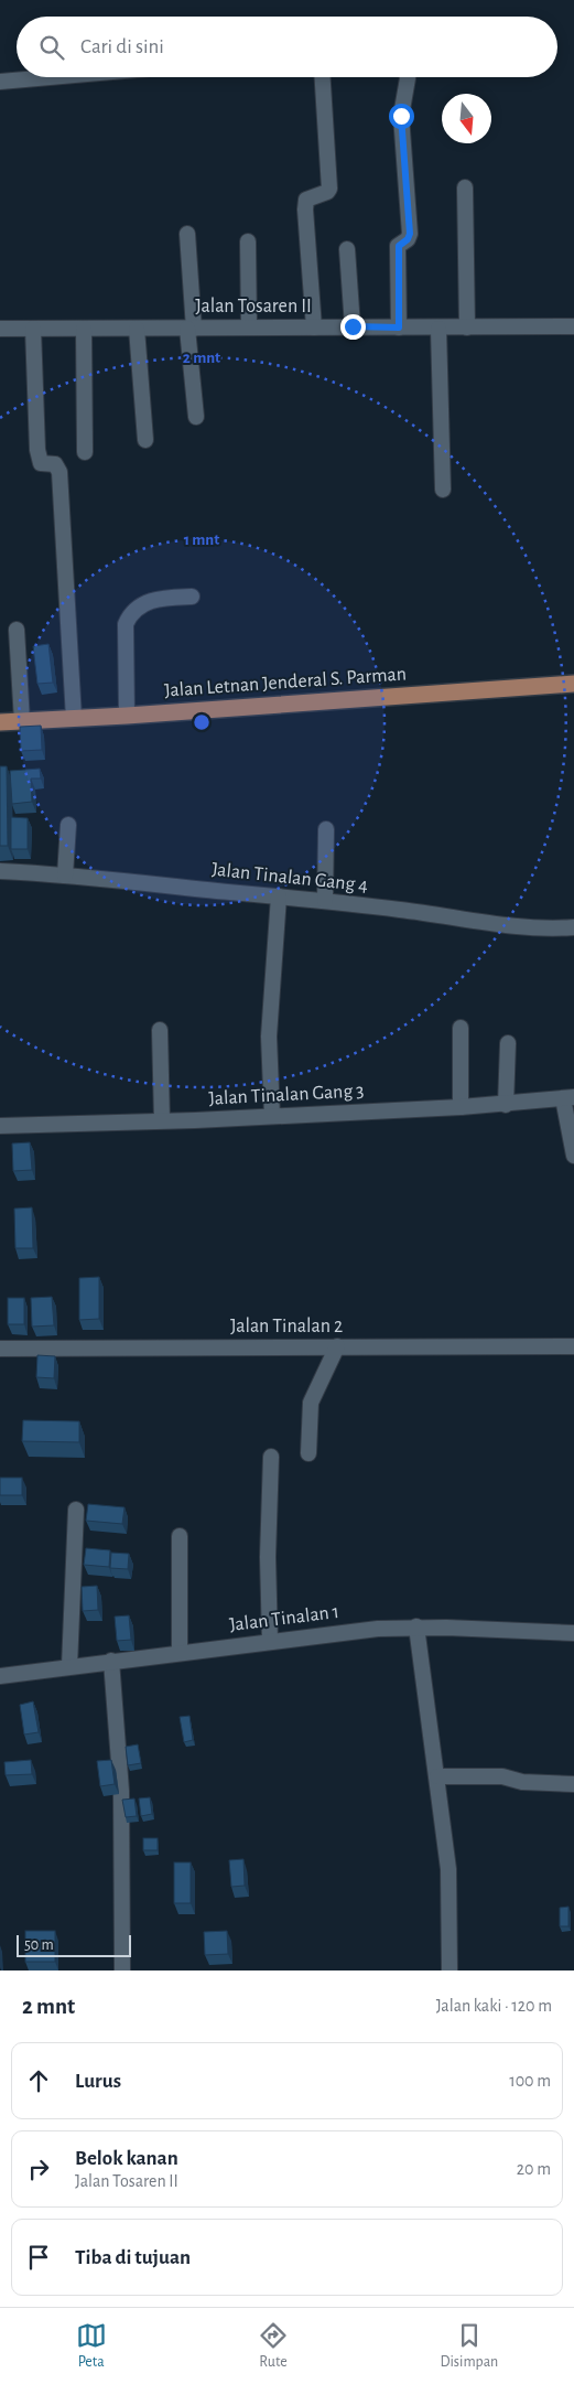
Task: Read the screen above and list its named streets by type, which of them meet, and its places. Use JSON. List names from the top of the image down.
{
  "streets": {
    "main road": ["Jalan Letnan Jenderal S. Parman"],
    "street": [
      "Jalan Tosaren II",
      "Jalan Tinalan Gang 4",
      "Jalan Tinalan Gang 3",
      "Jalan Tinalan 2",
      "Jalan Tinalan 1"
    ]
  },
  "scale_bar": "50 m",
  "north": "bottom",
  "page": {
    "search": "Cari di sini",
    "scale": "50 m",
    "heading": ["2 mnt", "Jalan kaki · 120 m"],
    "list": [
      ["Lurus", "100 m"],
      ["Belok kanan", "Jalan Tosaren II", "20 m"],
      "Tiba di tujuan"
    ],
    "nav": ["Peta", "Rute", "Disimpan"]
  },
  "rings": ["2 mnt", "1 mnt"]
}
